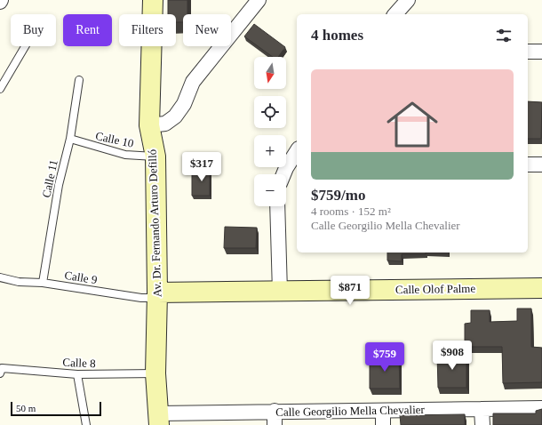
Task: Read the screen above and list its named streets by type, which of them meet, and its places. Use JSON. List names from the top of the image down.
{
  "streets": {
    "street": ["Av. Dr. Fernando Arturo Defilló", "Calle Olof Palme", "Calle Georgilio Mella Chevalier"],
    "lane": [
      "Calle 10",
      "Calle 11",
      "Calle 9",
      "Calle 8"
    ]
  },
  "crossings": [
    ["Calle 10", "Calle 11"],
    ["Calle 10", "Av. Dr. Fernando Arturo Defilló"],
    ["Calle 11", "Calle 9"],
    ["Av. Dr. Fernando Arturo Defilló", "Calle 9"],
    ["Av. Dr. Fernando Arturo Defilló", "Calle Olof Palme"],
    ["Av. Dr. Fernando Arturo Defilló", "Calle 8"],
    ["Av. Dr. Fernando Arturo Defilló", "Calle Georgilio Mella Chevalier"],
    ["Calle 9", "Calle Olof Palme"]
  ],
  "scale_bar": "50 m",
  "north": "bottom",
  "page": {
    "chip": [
      "Buy",
      "Rent",
      "Filters",
      "New"
    ],
    "heading": "4 homes",
    "map_buttons": ["+", "−"],
    "list": [
      {
        "name": "$759/mo",
        "note": "4 rooms · 152 m² · Calle Georgilio Mella Chevalier"
      }
    ],
    "price": [
      "$317",
      "$871",
      "$908",
      "$759"
    ],
    "scale": "50 m"
  }
}
